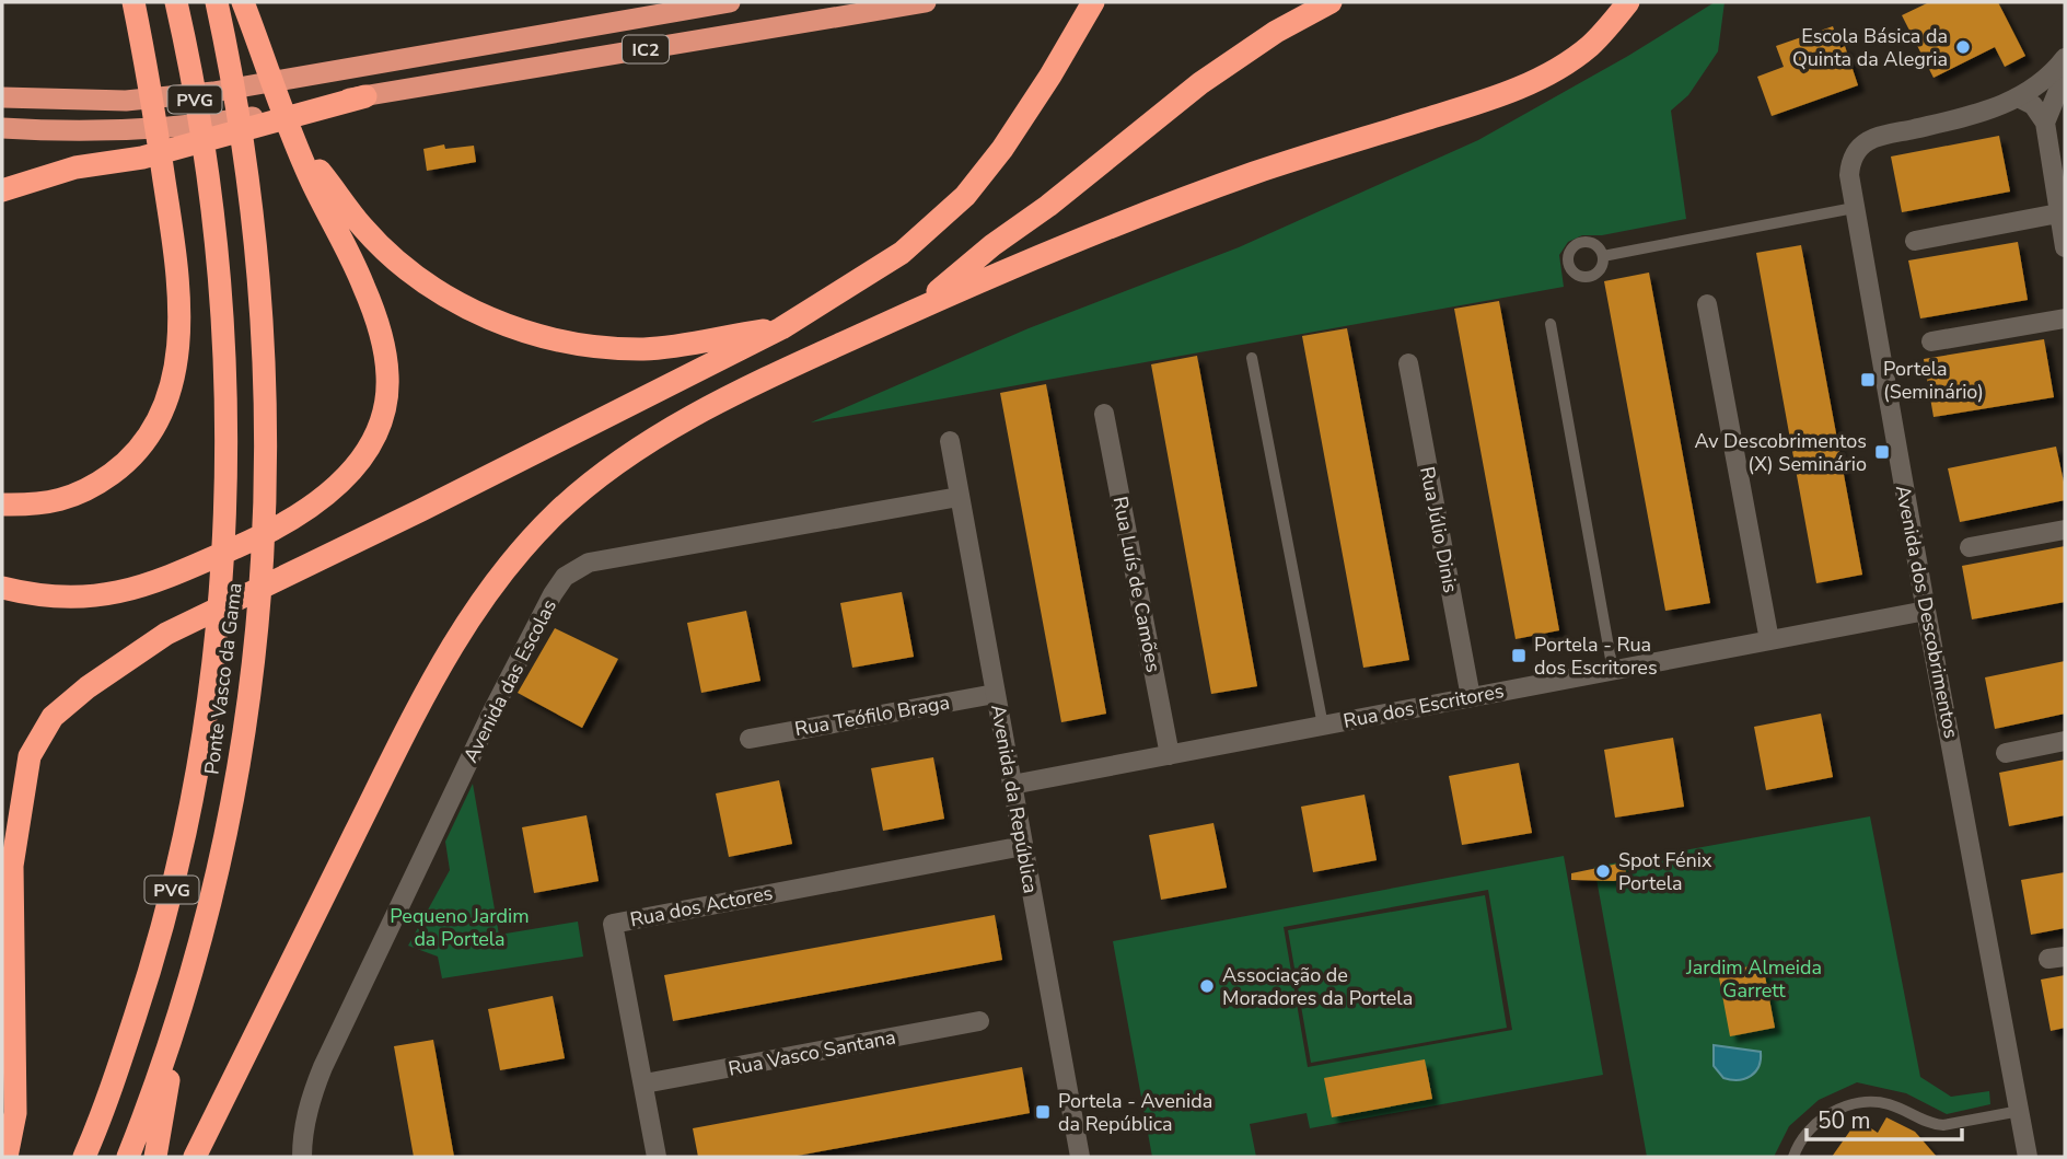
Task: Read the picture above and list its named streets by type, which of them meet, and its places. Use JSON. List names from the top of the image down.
{
  "streets": {
    "highway": ["IC2", "PVG", "Ponte Vasco da Gama"],
    "street": [
      "Rua Júlio Dinis",
      "Rua Luís de Camões",
      "Avenida dos Descobrimentos",
      "Avenida das Escolas",
      "Rua dos Escritores",
      "Rua Teófilo Braga",
      "Avenida da República",
      "Rua dos Actores",
      "Rua Vasco Santana"
    ]
  },
  "crossings": [
    ["Rua Júlio Dinis", "Rua dos Escritores"],
    ["Rua Luís de Camões", "Rua dos Escritores"],
    ["Avenida dos Descobrimentos", "Rua dos Escritores"],
    ["Avenida das Escolas", "Avenida da República"],
    ["Rua dos Escritores", "Avenida da República"],
    ["Rua Teófilo Braga", "Avenida da República"],
    ["Avenida da República", "Rua dos Actores"],
    ["Rua dos Actores", "Rua Vasco Santana"]
  ],
  "parks": ["Pequeno Jardim da Portela", "Jardim Almeida Garrett"],
  "places": {
    "other": ["Escola Básica da Quinta da Alegria", "Spot Fénix Portela", "Associação de Moradores da Portela"],
    "transit": [
      "Portela (Seminário)",
      "Av Descobrimentos (X) Seminário",
      "Portela - Rua dos Escritores",
      "Portela - Avenida da República"
    ]
  },
  "scale_bar": "50 m"
}
